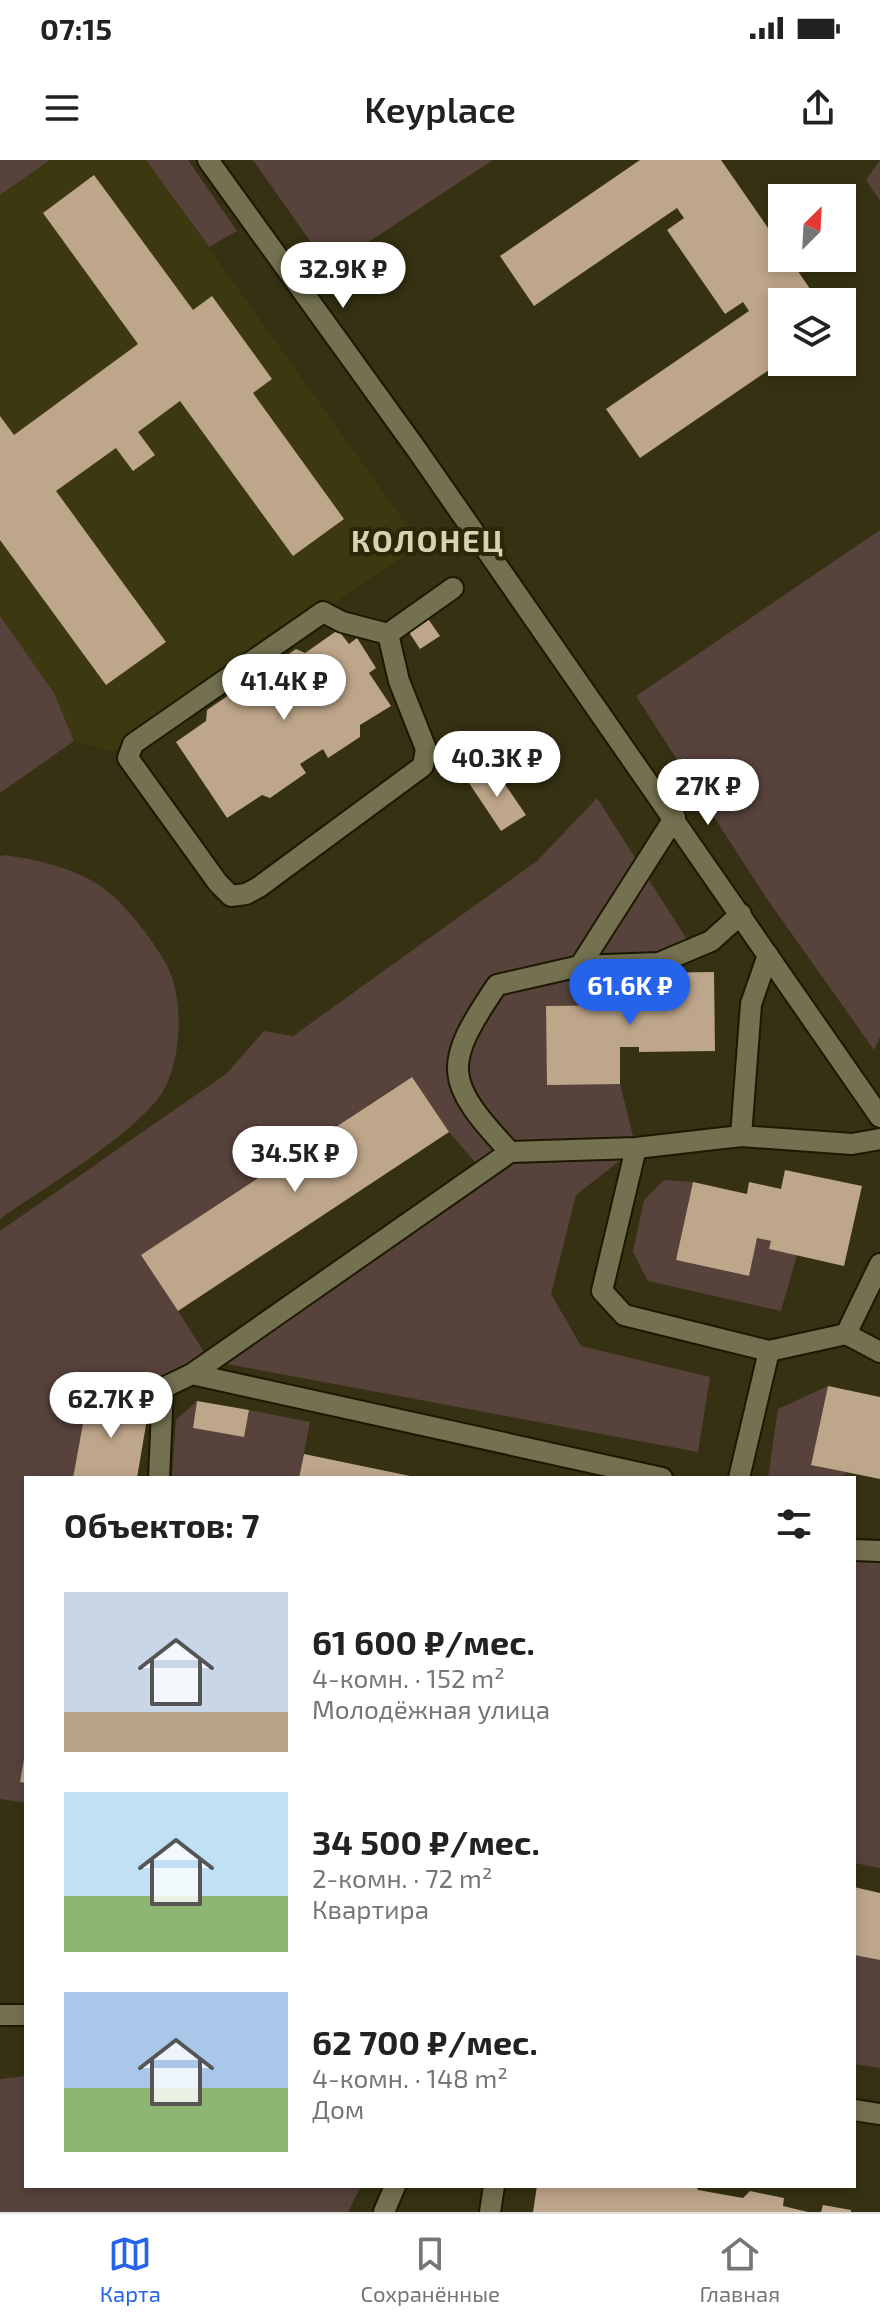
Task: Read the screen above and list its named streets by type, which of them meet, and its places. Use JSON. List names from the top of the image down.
{
  "districts": ["КОЛОНЕЦ"],
  "north": "top right",
  "page": {
    "status": "07:15",
    "header": "Keyplace",
    "price": [
      "32.9K ₽",
      "41.4K ₽",
      "40.3K ₽",
      "27K ₽",
      "61.6K ₽",
      "34.5K ₽",
      "62.7K ₽"
    ],
    "heading": "Объектов: 7",
    "list": [
      {
        "name": "61 600 ₽/мес.",
        "note": "4-комн. · 152 m² · Молодёжная улица"
      },
      {
        "name": "34 500 ₽/мес.",
        "note": "2-комн. · 72 m² · Квартира"
      },
      {
        "name": "62 700 ₽/мес.",
        "note": "4-комн. · 148 m² · Дом"
      }
    ],
    "tabs": ["Карта", "Сохранённые", "Главная"]
  }
}
